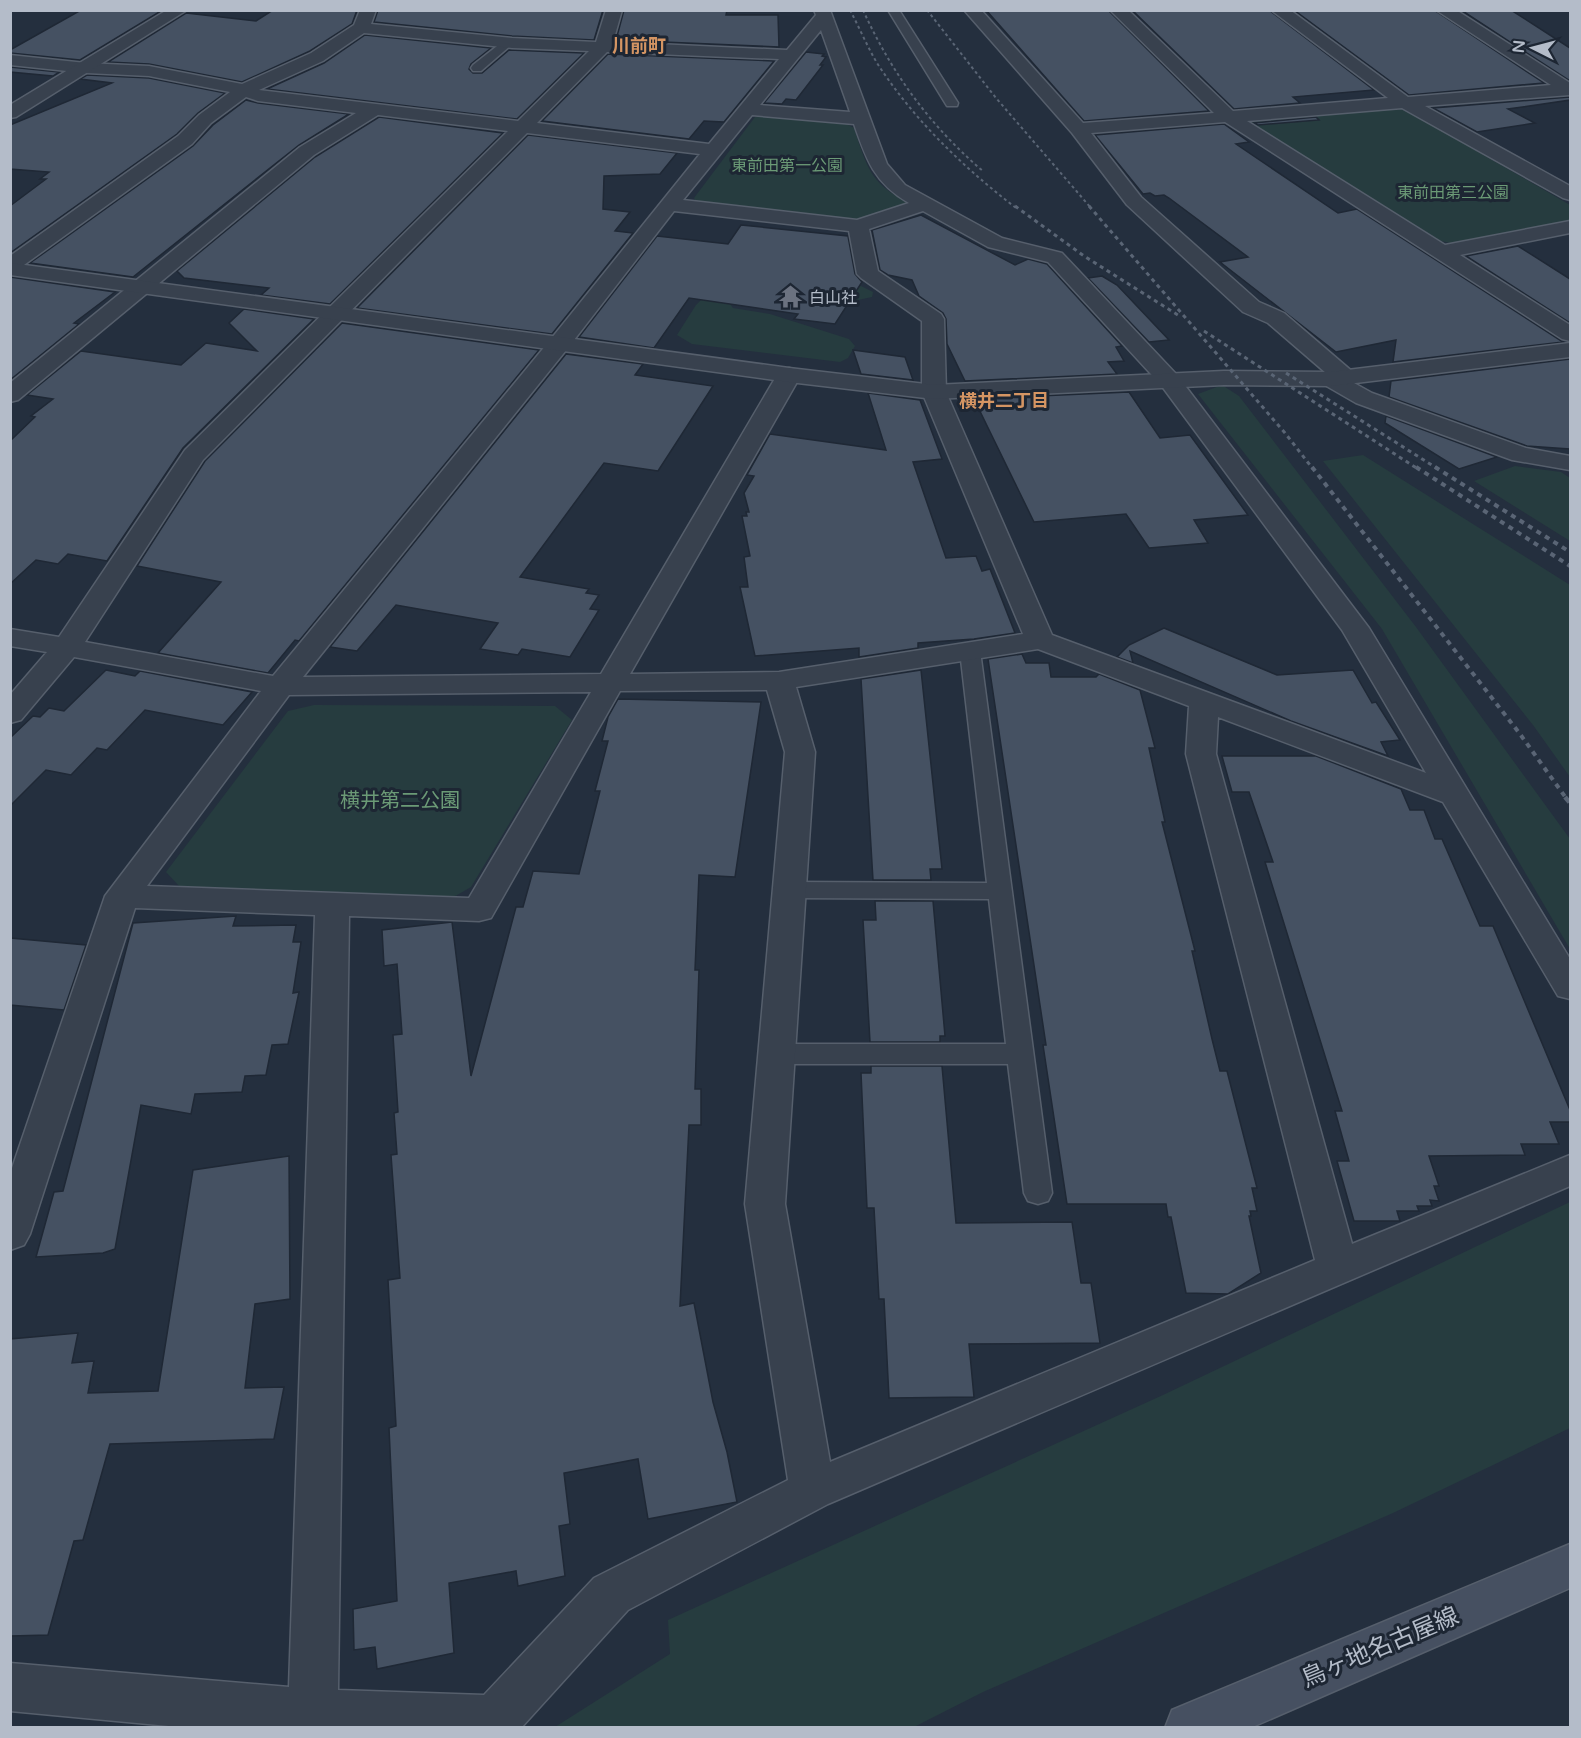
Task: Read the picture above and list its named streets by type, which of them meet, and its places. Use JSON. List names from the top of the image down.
{
  "streets": {
    "main road": ["鳥ヶ地名古屋線"]
  },
  "districts": ["川前町", "横井二丁目"],
  "parks": ["東前田第一公園", "東前田第三公園", "横井第二公園"],
  "places": {
    "temple": ["白山社"]
  },
  "north": "left"
}
